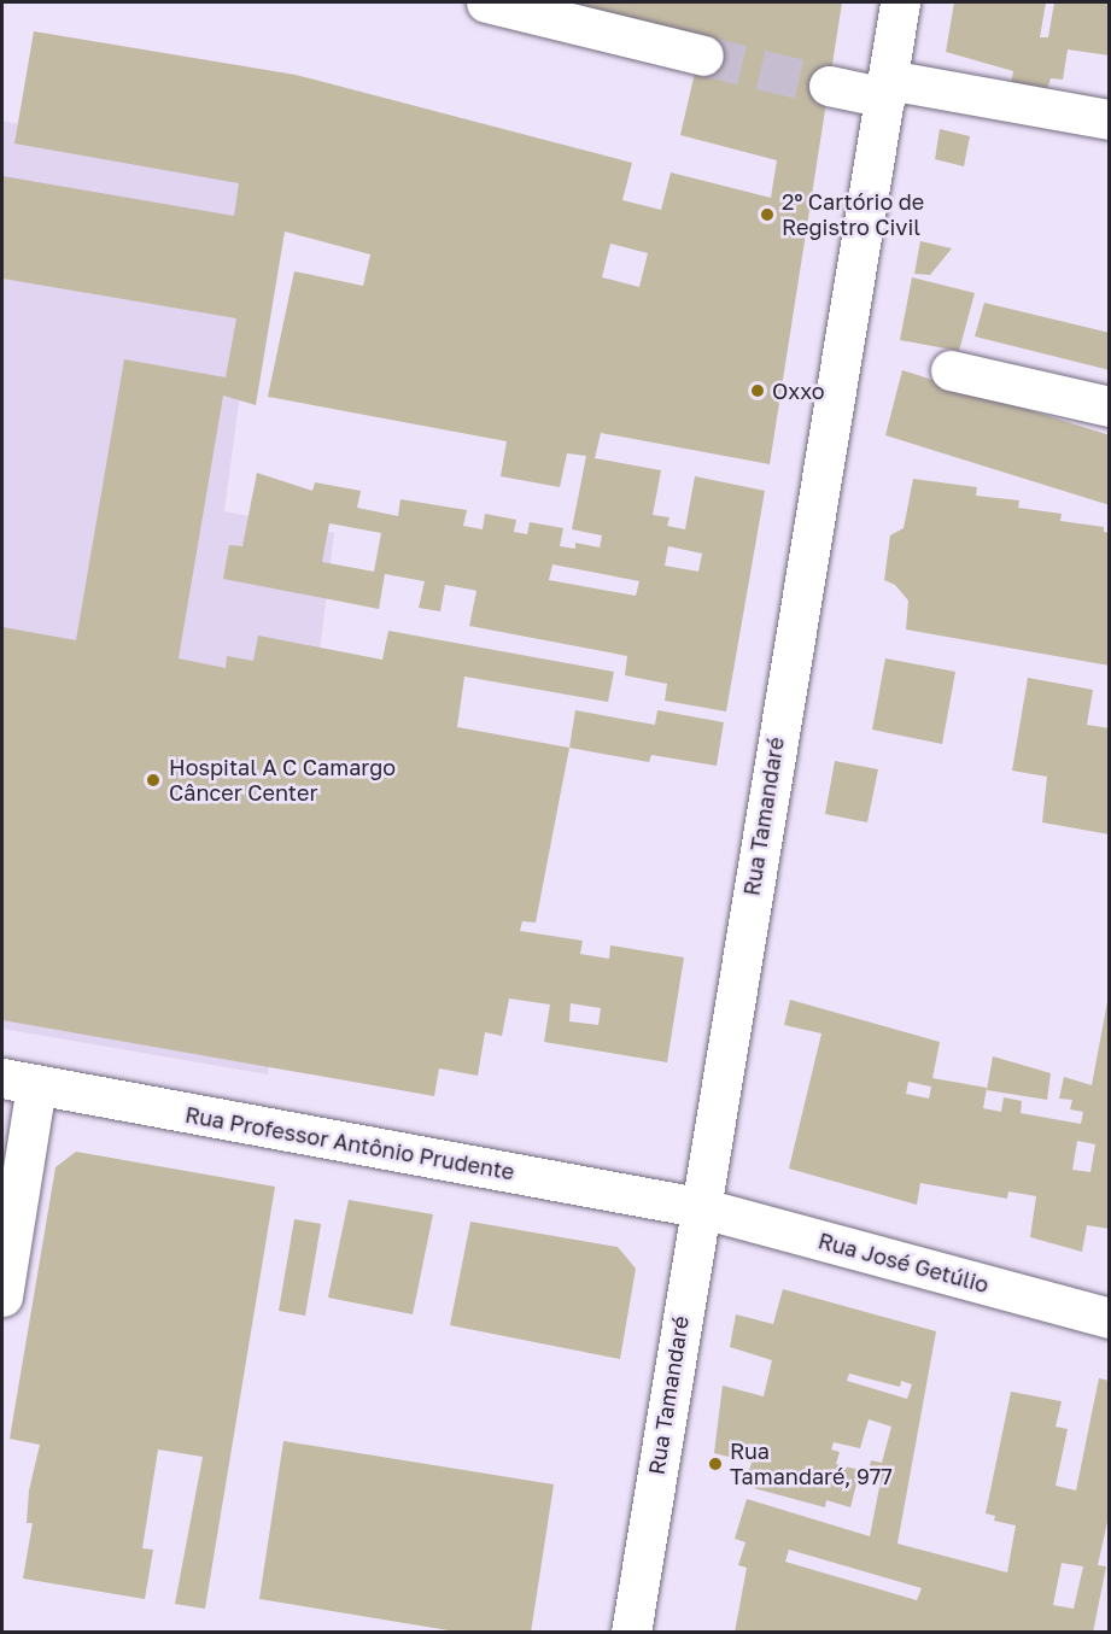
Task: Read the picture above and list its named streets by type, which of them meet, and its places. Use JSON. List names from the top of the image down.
{
  "streets": {
    "street": ["Rua Tamandaré", "Rua Professor Antônio Prudente", "Rua José Getúlio"]
  },
  "crossings": [
    ["Rua Tamandaré", "Rua Professor Antônio Prudente"],
    ["Rua Tamandaré", "Rua José Getúlio"],
    ["Rua Professor Antônio Prudente", "Rua José Getúlio"]
  ],
  "places": [
    "2º Cartório de Registro Civil",
    "Oxxo",
    "Hospital A C Camargo Câncer Center",
    "Rua Tamandaré, 977"
  ]
}
